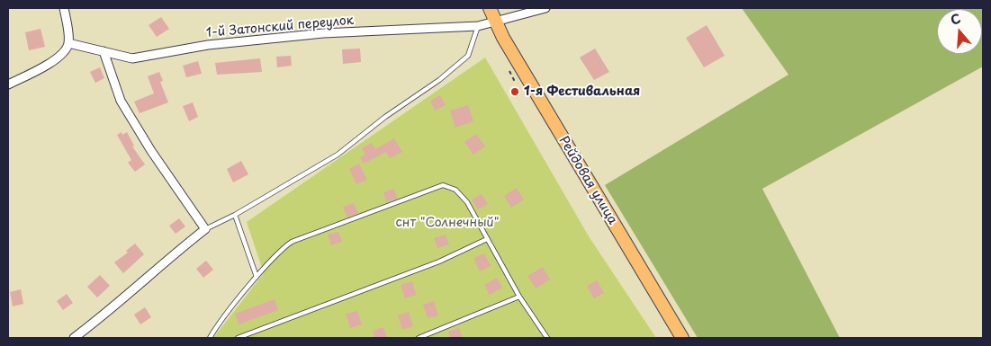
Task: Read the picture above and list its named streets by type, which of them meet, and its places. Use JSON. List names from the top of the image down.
{
  "streets": {
    "main road": ["Рейдовая улица"],
    "street": ["1-й Затонский переулок"]
  },
  "parks": ["снт \"Солнечный\""],
  "places": ["1-я Фестивальная"],
  "north": "top"
}
